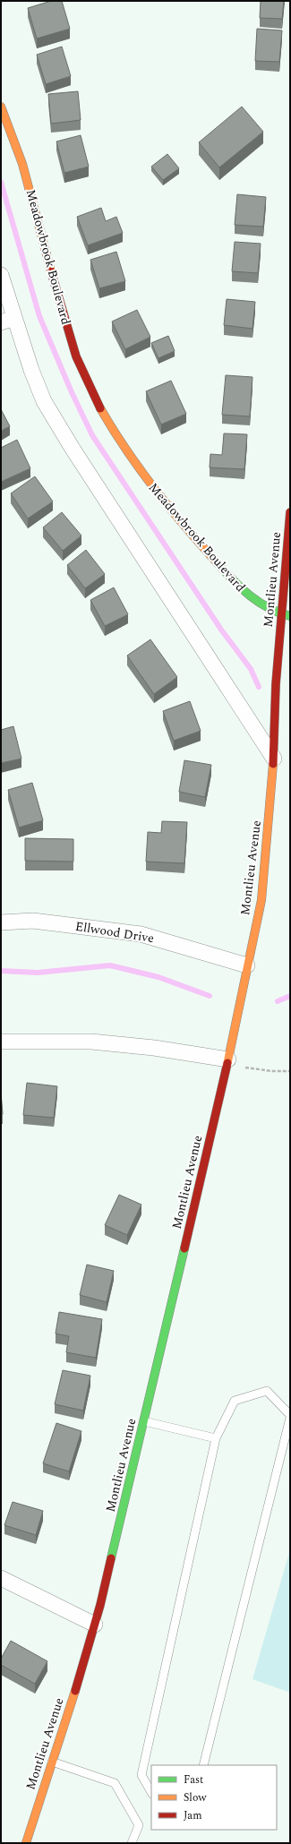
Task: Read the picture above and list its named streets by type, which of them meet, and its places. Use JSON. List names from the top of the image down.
{
  "streets": {
    "street": ["Meadowbrook Boulevard", "Montlieu Avenue", "Ellwood Drive"]
  },
  "crossings": [
    ["Meadowbrook Boulevard", "Montlieu Avenue"],
    ["Montlieu Avenue", "Ellwood Drive"]
  ],
  "legend": ["Fast", "Slow", "Jam"]
}
